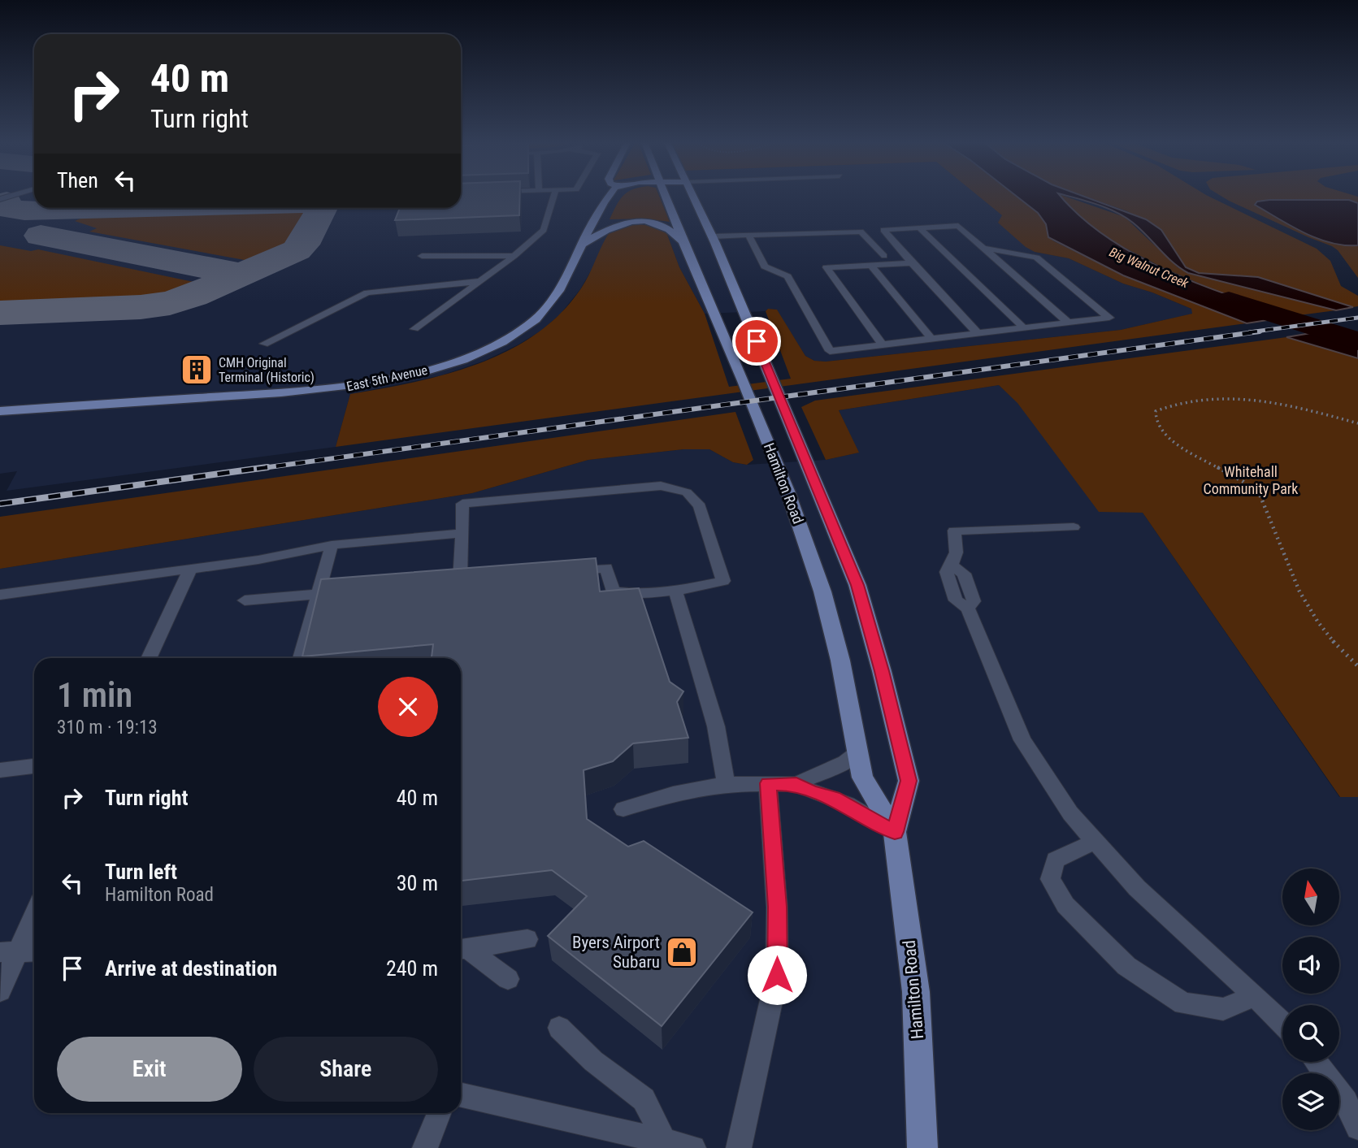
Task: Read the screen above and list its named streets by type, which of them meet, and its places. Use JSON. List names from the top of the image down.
{
  "streets": {
    "main road": ["East 5th Avenue", "Hamilton Road"]
  },
  "water": ["Big Walnut Creek"],
  "parks": ["Whitehall Community Park"],
  "places": {
    "building": ["CMH Original Terminal (Historic)"],
    "shop": ["Byers Airport Subaru"]
  },
  "north": "top",
  "page": {
    "turn": ["40 m", "Turn right"],
    "then": "Then",
    "heading": ["1 min", "310 m · 19:13"],
    "list": [
      {
        "name": "Turn right",
        "value": "40 m"
      },
      {
        "name": "Turn left",
        "note": "Hamilton Road",
        "value": "30 m"
      },
      {
        "name": "Arrive at destination",
        "value": "240 m"
      }
    ],
    "buttons": ["Exit", "Share"]
  }
}
